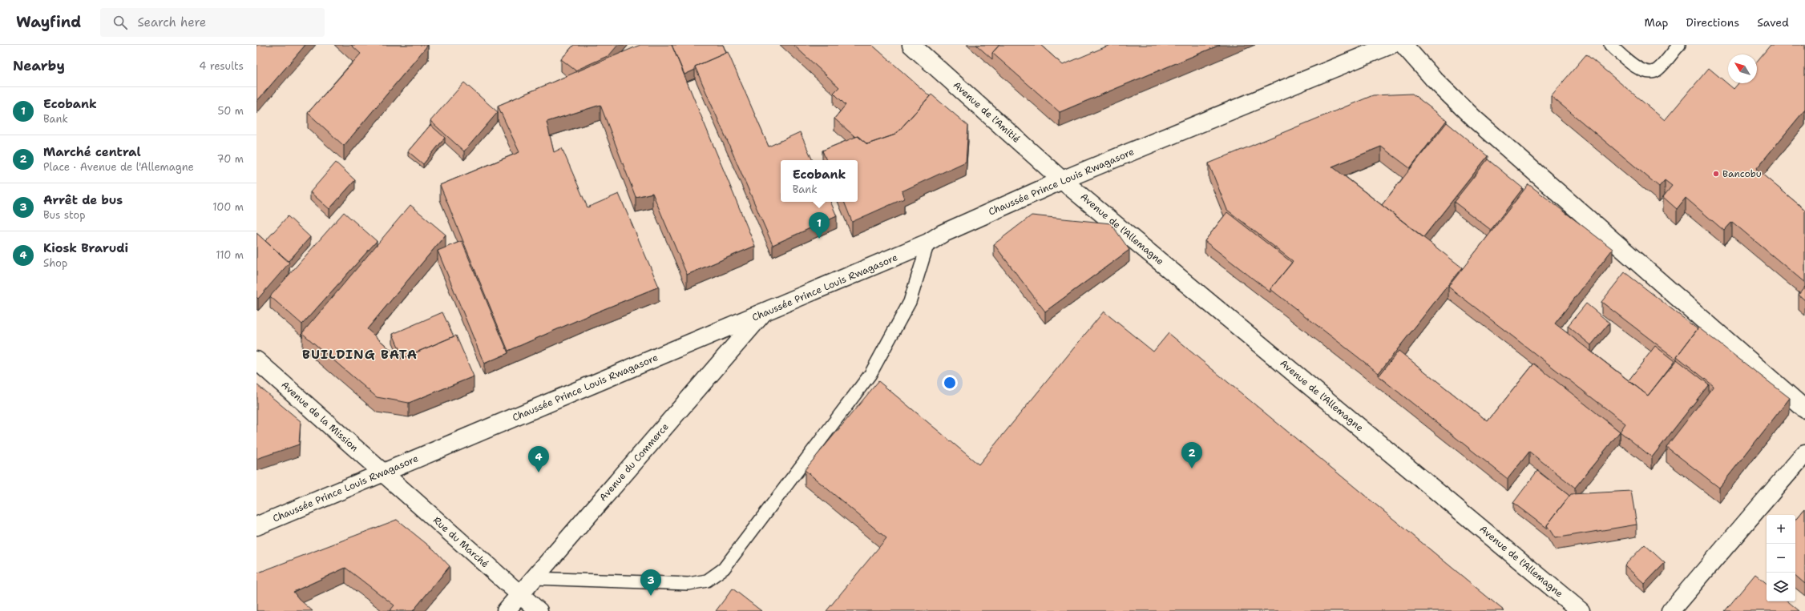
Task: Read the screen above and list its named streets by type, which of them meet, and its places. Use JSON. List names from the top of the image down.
{
  "streets": {
    "street": [
      "Avenue de l'Amitié",
      "Chaussée Prince Louis Rwagasore",
      "Avenue de l'Allemagne",
      "Avenue de la Mission",
      "Avenue du Commerce",
      "Rue du Marché"
    ]
  },
  "crossings": [
    ["Avenue de l'Amitié", "Chaussée Prince Louis Rwagasore"],
    ["Avenue de l'Amitié", "Avenue de l'Allemagne"],
    ["Chaussée Prince Louis Rwagasore", "Avenue de l'Allemagne"],
    ["Chaussée Prince Louis Rwagasore", "Avenue de la Mission"],
    ["Chaussée Prince Louis Rwagasore", "Avenue du Commerce"],
    ["Chaussée Prince Louis Rwagasore", "Rue du Marché"],
    ["Avenue de la Mission", "Rue du Marché"],
    ["Avenue du Commerce", "Rue du Marché"]
  ],
  "districts": ["BUILDING BATA"],
  "places": ["Bancobu"],
  "north": "top left",
  "page": {
    "header": "Wayfind",
    "search": "Search here",
    "nav": ["Map", "Directions", "Saved"],
    "heading": ["Nearby", "4 results"],
    "list": [
      {
        "mark": "1",
        "name": "Ecobank",
        "note": "Bank",
        "value": "50 m"
      },
      {
        "mark": "2",
        "name": "Marché central",
        "note": "Place · Avenue de l'Allemagne",
        "value": "70 m"
      },
      {
        "mark": "3",
        "name": "Arrêt de bus",
        "note": "Bus stop",
        "value": "100 m"
      },
      {
        "mark": "4",
        "name": "Kiosk Brarudi",
        "note": "Shop",
        "value": "110 m"
      }
    ],
    "popup": ["Ecobank", "Bank"],
    "pins": [
      "1",
      "2",
      "4",
      "3"
    ],
    "map_buttons": ["+", "−"]
  }
}
